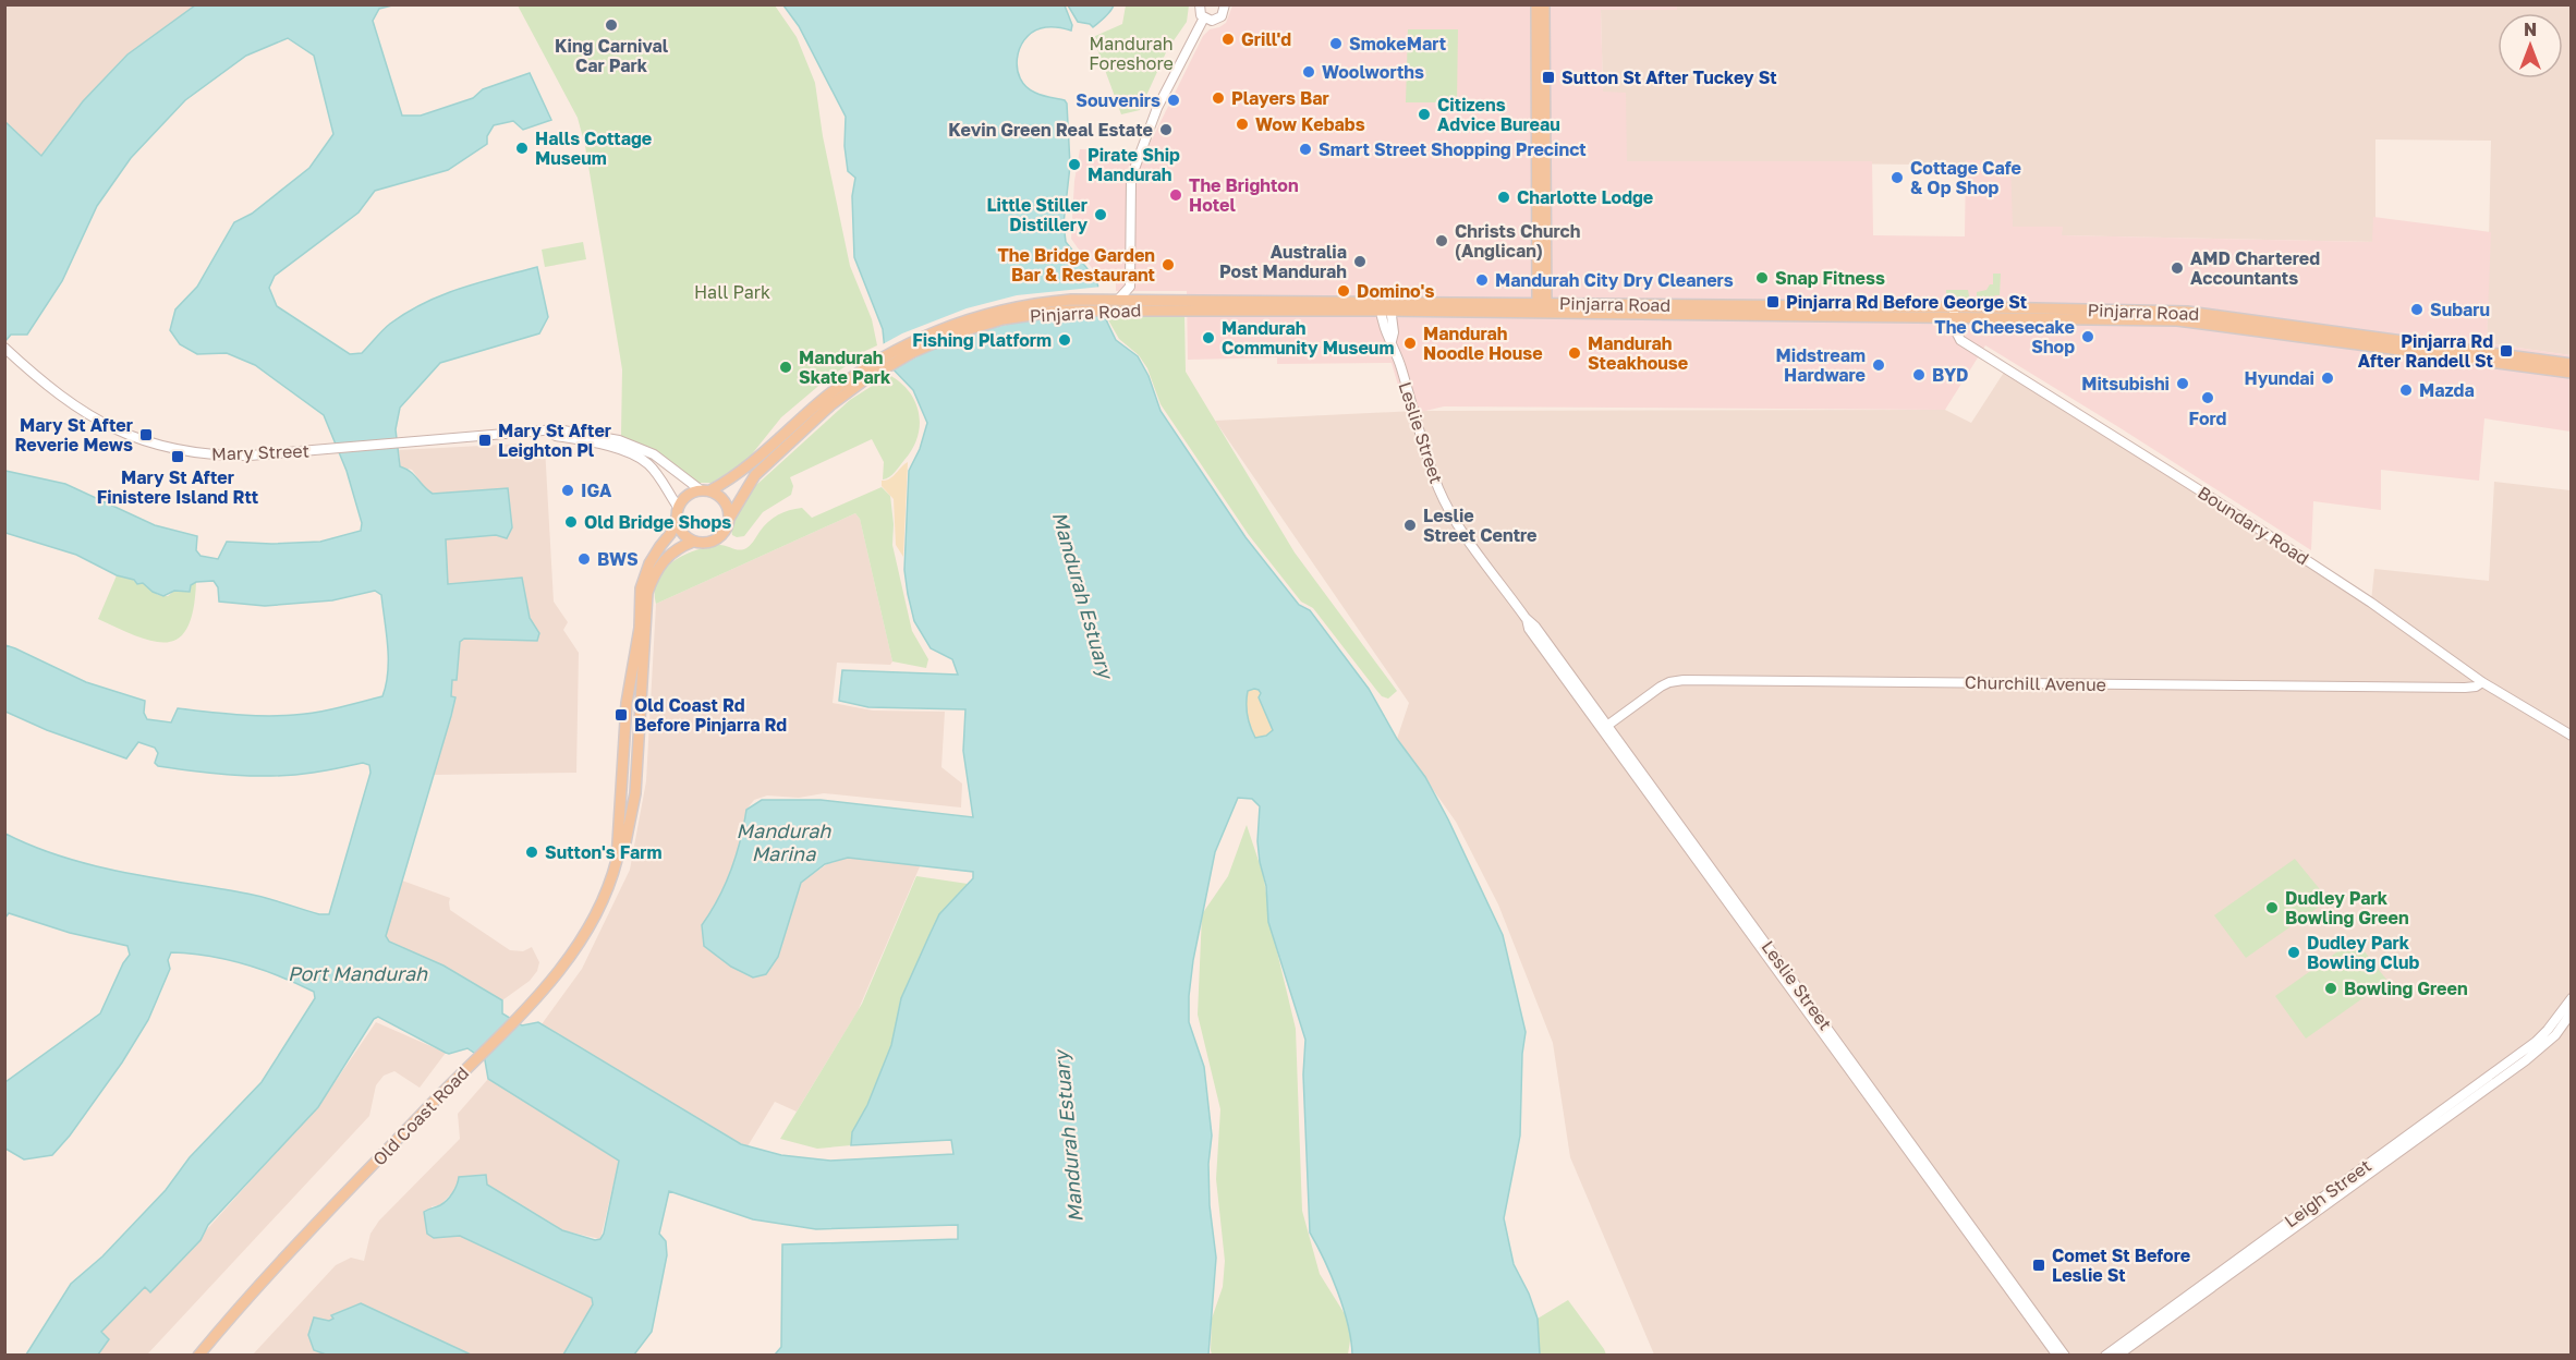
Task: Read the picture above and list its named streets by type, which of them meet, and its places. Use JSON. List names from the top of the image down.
{
  "streets": {
    "main road": ["Pinjarra Road", "Old Coast Road"],
    "street": [
      "Leslie Street",
      "Mary Street",
      "Boundary Road",
      "Churchill Avenue",
      "Leigh Street"
    ]
  },
  "crossings": [
    ["Pinjarra Road", "Leslie Street"],
    ["Pinjarra Road", "Mary Street"],
    ["Pinjarra Road", "Boundary Road"],
    ["Pinjarra Road", "Old Coast Road"],
    ["Leslie Street", "Churchill Avenue"],
    ["Mary Street", "Old Coast Road"],
    ["Boundary Road", "Churchill Avenue"]
  ],
  "water": ["Mandurah Estuary", "Mandurah Marina", "Port Mandurah"],
  "parks": ["Mandurah Foreshore", "Hall Park"],
  "places": {
    "other": [
      "King Carnival Car Park",
      "Grill'd",
      "SmokeMart",
      "Woolworths",
      "Players Bar",
      "Souvenirs",
      "Citizens Advice Bureau",
      "Wow Kebabs",
      "Kevin Green Real Estate",
      "Halls Cottage Museum",
      "Smart Street Shopping Precinct",
      "Pirate Ship Mandurah",
      "Cottage Cafe & Op Shop",
      "The Brighton Hotel",
      "Charlotte Lodge",
      "Little Stiller Distillery",
      "Christs Church (Anglican)",
      "Australia Post Mandurah",
      "The Bridge Garden Bar & Restaurant",
      "AMD Chartered Accountants",
      "Snap Fitness",
      "Mandurah City Dry Cleaners",
      "Domino's",
      "Subaru",
      "The Cheesecake Shop",
      "Mandurah Community Museum",
      "Fishing Platform",
      "Mandurah Noodle House",
      "Mandurah Steakhouse",
      "Midstream Hardware",
      "Mandurah Skate Park",
      "BYD",
      "Hyundai",
      "Mitsubishi",
      "Mazda",
      "Ford",
      "IGA",
      "Old Bridge Shops",
      "Leslie Street Centre",
      "BWS",
      "Sutton's Farm",
      "Dudley Park Bowling Green",
      "Dudley Park Bowling Club",
      "Bowling Green"
    ],
    "transit": [
      "Sutton St After Tuckey St",
      "Pinjarra Rd Before George St",
      "Pinjarra Rd After Randell St",
      "Mary St After Reverie Mews",
      "Mary St After Leighton Pl",
      "Mary St After Finistere Island Rtt",
      "Old Coast Rd Before Pinjarra Rd",
      "Comet St Before Leslie St"
    ]
  },
  "north": "top"
}
